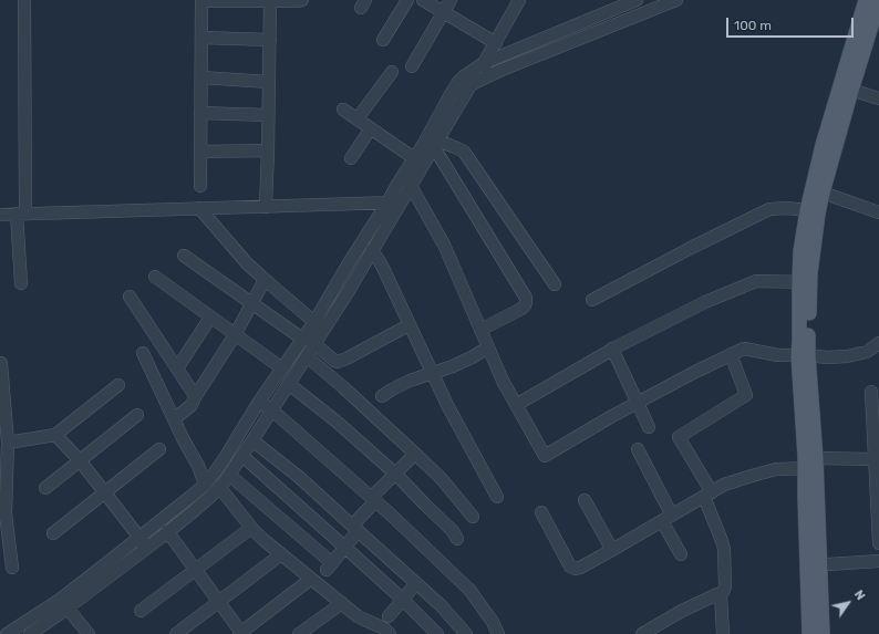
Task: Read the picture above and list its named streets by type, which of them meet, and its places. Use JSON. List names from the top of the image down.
{
  "scale_bar": "100 m",
  "north": "top right"
}
